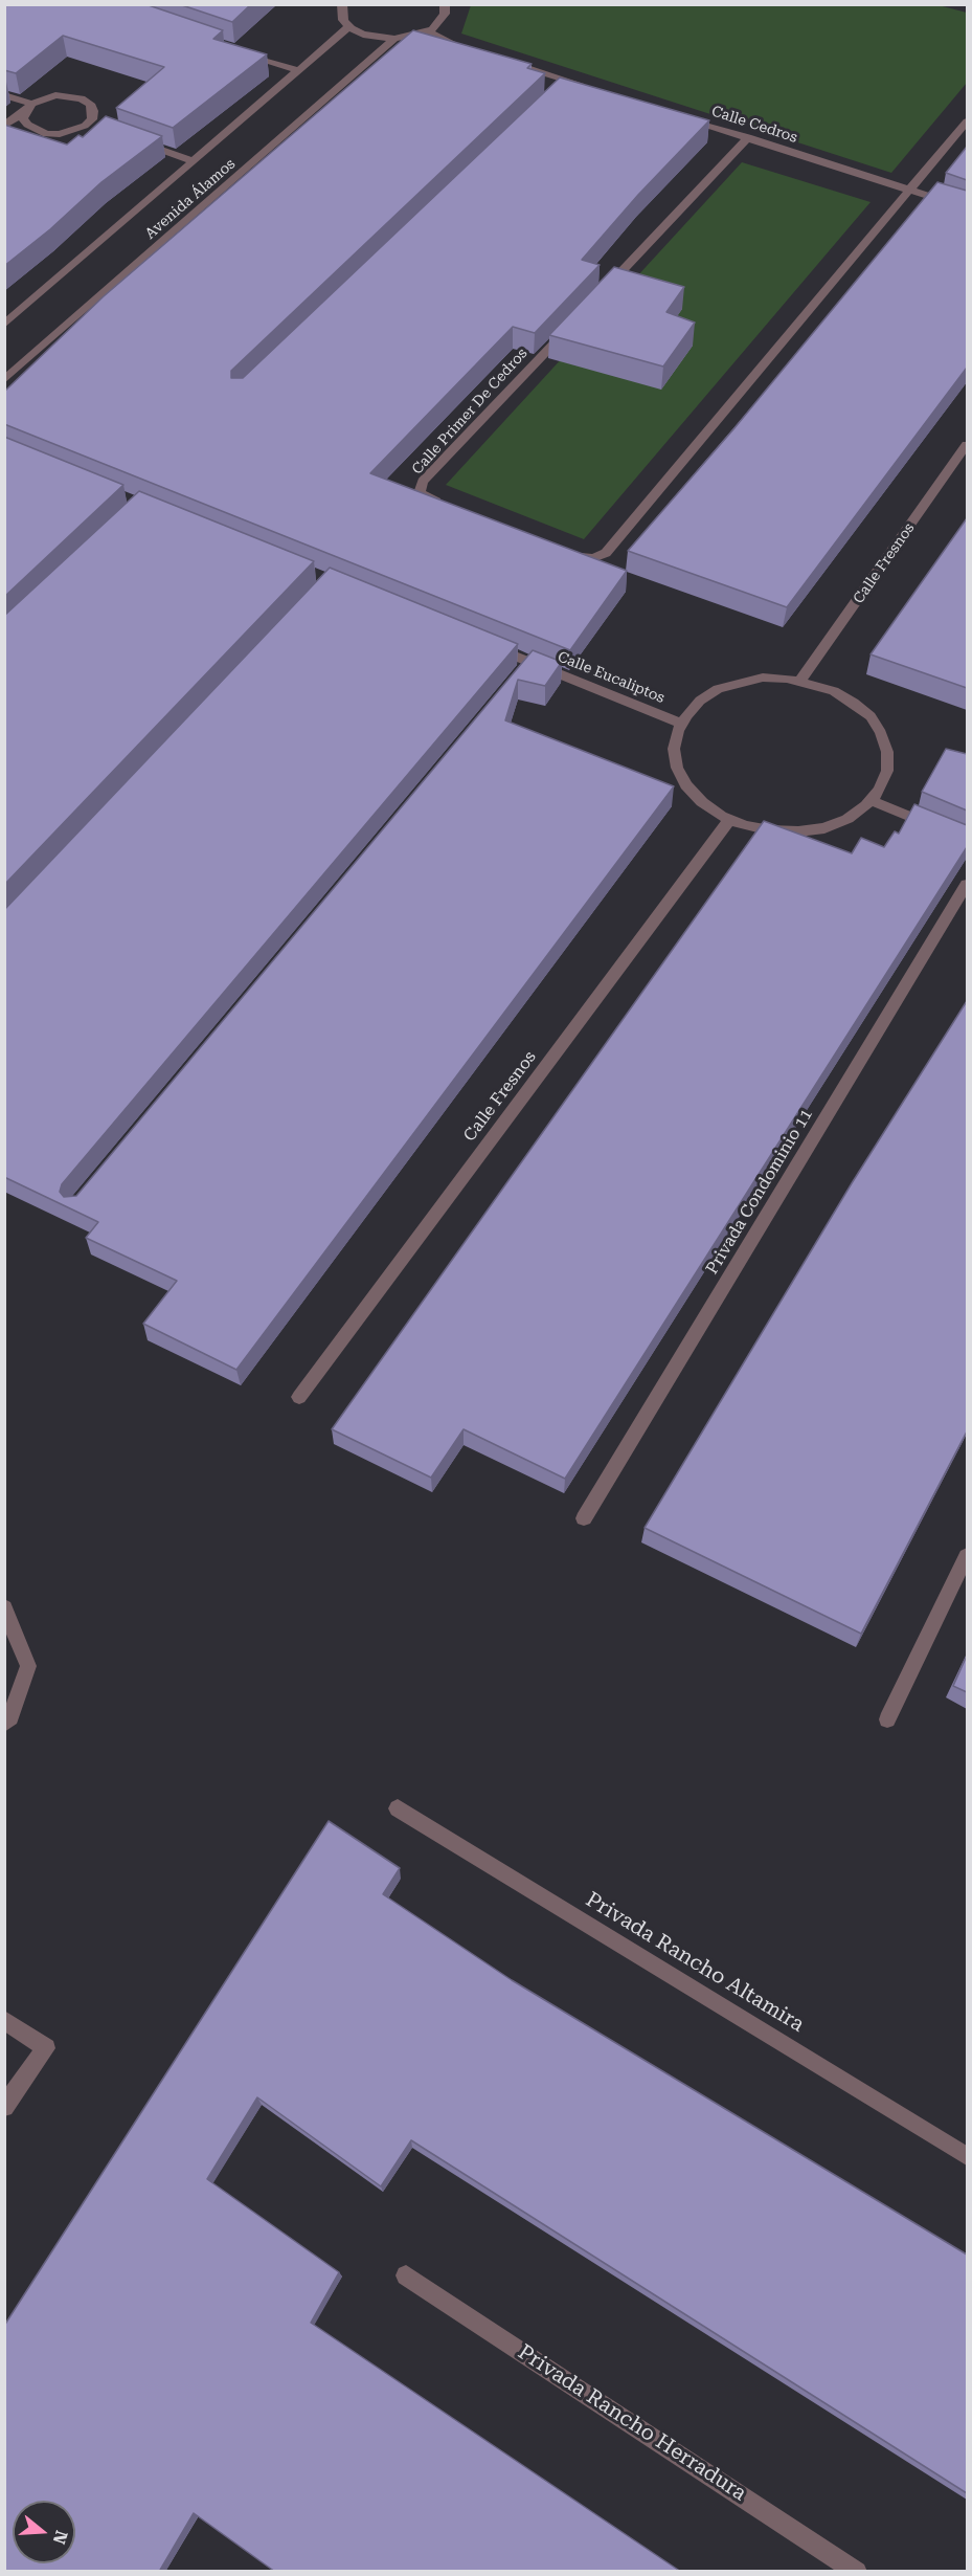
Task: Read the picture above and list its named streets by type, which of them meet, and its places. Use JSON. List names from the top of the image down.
{
  "streets": {
    "street": [
      "Calle Cedros",
      "Avenida Álamos",
      "Calle Primer De Cedros",
      "Calle Fresnos",
      "Calle Eucaliptos",
      "Privada Condominio 11",
      "Privada Rancho Altamira",
      "Privada Rancho Herradura"
    ]
  },
  "crossings": [
    ["Calle Fresnos", "Calle Eucaliptos"]
  ],
  "north": "right"
}
